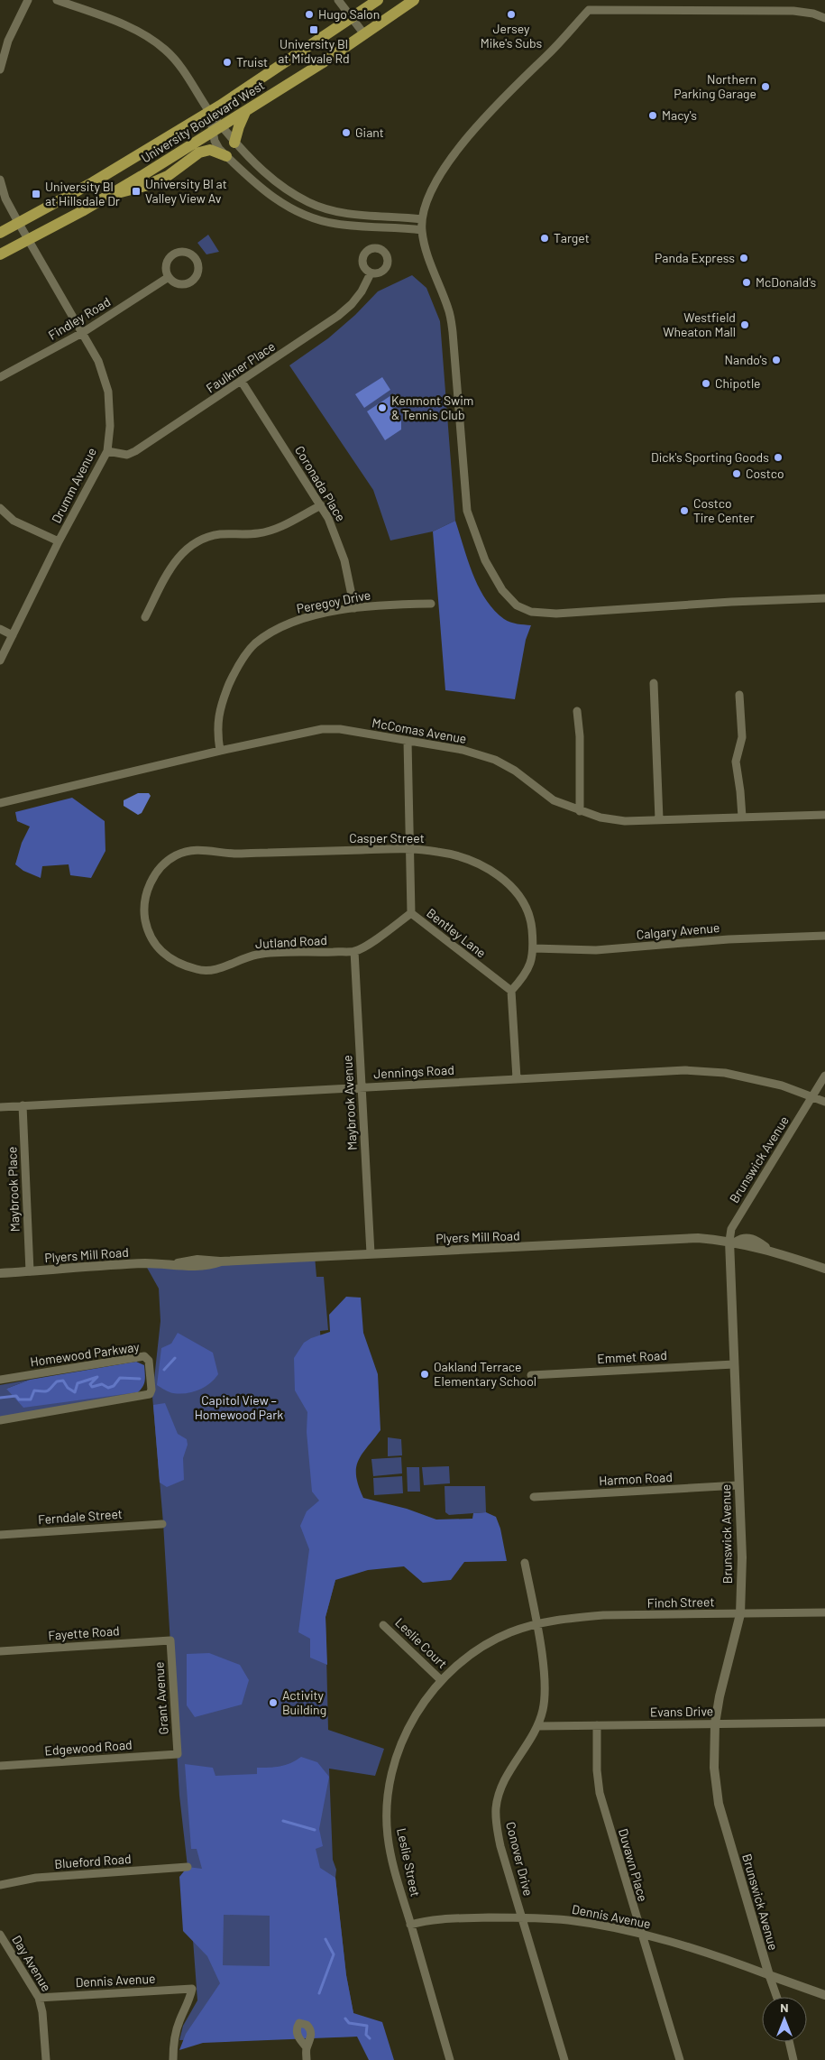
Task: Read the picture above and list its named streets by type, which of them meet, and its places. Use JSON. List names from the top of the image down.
{
  "streets": {
    "main road": ["University Boulevard West"],
    "street": [
      "Findley Road",
      "Faulkner Place",
      "Coronada Place",
      "Drumm Avenue",
      "Peregoy Drive",
      "McComas Avenue",
      "Casper Street",
      "Calgary Avenue",
      "Bentley Lane",
      "Jutland Road",
      "Jennings Road",
      "Maybrook Avenue",
      "Brunswick Avenue",
      "Maybrook Place",
      "Plyers Mill Road",
      "Homewood Parkway",
      "Emmet Road",
      "Harmon Road",
      "Ferndale Street",
      "Finch Street",
      "Fayette Road",
      "Leslie Court",
      "Grant Avenue",
      "Evans Drive",
      "Edgewood Road",
      "Conover Drive",
      "Blueford Road",
      "Leslie Street",
      "Duvawn Place",
      "Dennis Avenue",
      "Day Avenue"
    ]
  },
  "crossings": [
    ["University Boulevard West", "Drumm Avenue"],
    ["Findley Road", "Drumm Avenue"],
    ["Faulkner Place", "Coronada Place"],
    ["Faulkner Place", "Drumm Avenue"],
    ["Coronada Place", "Peregoy Drive"],
    ["Peregoy Drive", "McComas Avenue"],
    ["McComas Avenue", "Bentley Lane"],
    ["Casper Street", "Calgary Avenue"],
    ["Casper Street", "Bentley Lane"],
    ["Casper Street", "Jutland Road"],
    ["Jutland Road", "Maybrook Avenue"],
    ["Jennings Road", "Maybrook Avenue"],
    ["Jennings Road", "Brunswick Avenue"],
    ["Jennings Road", "Maybrook Place"],
    ["Maybrook Avenue", "Plyers Mill Road"],
    ["Brunswick Avenue", "Plyers Mill Road"],
    ["Brunswick Avenue", "Emmet Road"],
    ["Brunswick Avenue", "Harmon Road"],
    ["Brunswick Avenue", "Finch Street"],
    ["Brunswick Avenue", "Evans Drive"],
    ["Brunswick Avenue", "Dennis Avenue"],
    ["Maybrook Place", "Plyers Mill Road"],
    ["Finch Street", "Conover Drive"],
    ["Finch Street", "Leslie Street"],
    ["Fayette Road", "Grant Avenue"],
    ["Leslie Court", "Leslie Street"],
    ["Grant Avenue", "Edgewood Road"],
    ["Evans Drive", "Conover Drive"],
    ["Evans Drive", "Duvawn Place"],
    ["Conover Drive", "Leslie Street"],
    ["Conover Drive", "Dennis Avenue"],
    ["Leslie Street", "Dennis Avenue"],
    ["Duvawn Place", "Dennis Avenue"],
    ["Dennis Avenue", "Day Avenue"]
  ],
  "parks": ["Capitol View – Homewood Park"],
  "places": {
    "other": [
      "Hugo Salon",
      "Jersey Mike's Subs",
      "Truist",
      "Northern Parking Garage",
      "Macy's",
      "Giant",
      "Target",
      "Panda Express",
      "McDonald's",
      "Westfield Wheaton Mall",
      "Nando's",
      "Chipotle",
      "Kenmont Swim & Tennis Club",
      "Dick's Sporting Goods",
      "Costco",
      "Costco Tire Center",
      "Oakland Terrace Elementary School",
      "Activity Building"
    ],
    "transit": ["University Bl at Midvale Rd", "University Bl at Valley View Av", "University Bl at Hillsdale Dr"]
  },
  "north": "top"
}
